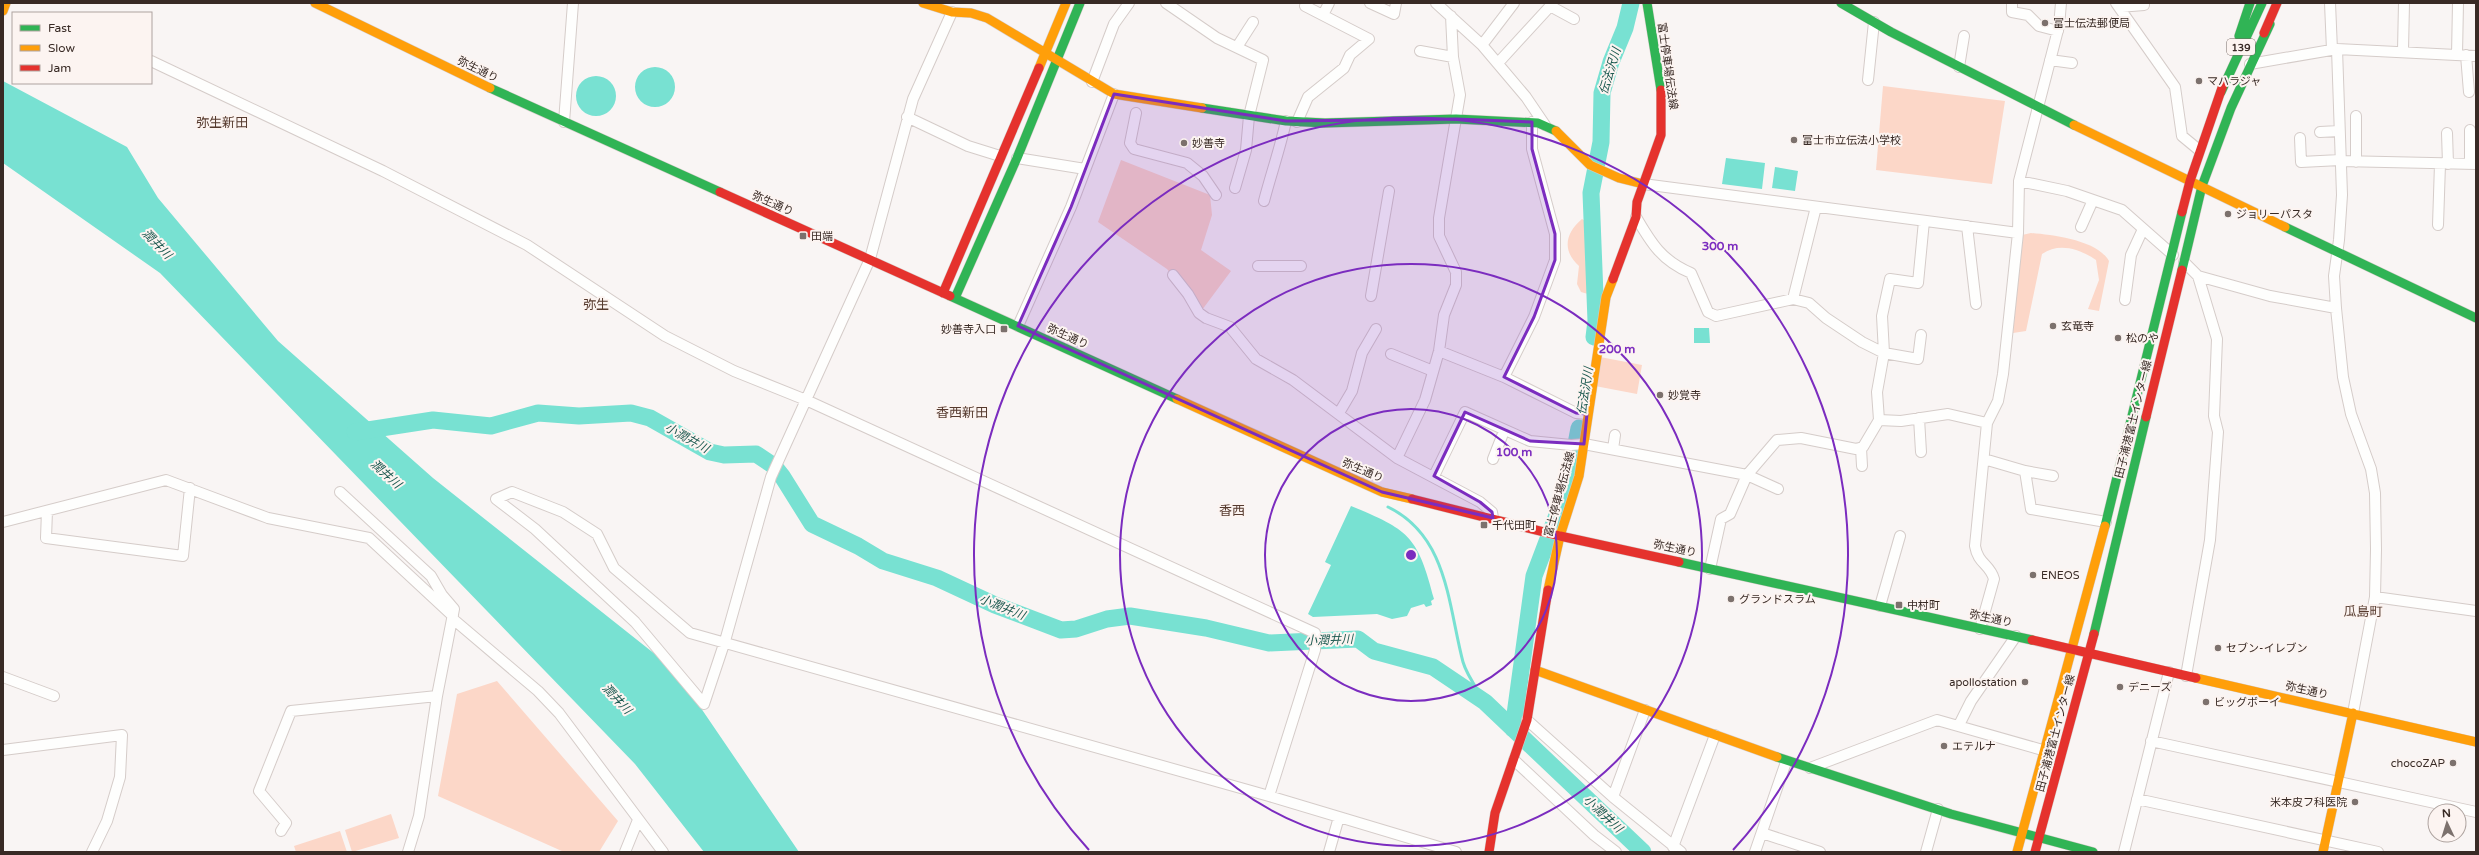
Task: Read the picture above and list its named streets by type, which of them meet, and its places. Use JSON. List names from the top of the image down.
{
  "streets": {
    "main road": [
      "139",
      "富士停車場伝法線",
      "弥生通り",
      "田子浦港富士インター線"
    ]
  },
  "crossings": [
    ["139", "田子浦港富士インター線"],
    ["富士停車場伝法線", "弥生通り"],
    ["弥生通り", "田子浦港富士インター線"]
  ],
  "districts": [
    "弥生新田",
    "弥生",
    "香西新田",
    "香西",
    "瓜島町"
  ],
  "water": ["伝法沢川", "潤井川", "小潤井川"],
  "places": {
    "other": [
      "富士伝法郵便局",
      "マハラジャ",
      "富士市立伝法小学校",
      "妙善寺",
      "ジョリーパスタ",
      "玄竜寺",
      "松のや",
      "妙覚寺",
      "ENEOS",
      "グランドスラム",
      "セブン-イレブン",
      "apollostation",
      "デニーズ",
      "ビッグボーイ",
      "エテルナ",
      "chocoZAP",
      "米本皮フ科医院"
    ],
    "transit": [
      "田端",
      "妙善寺入口",
      "千代田町",
      "中村町"
    ]
  },
  "legend": ["Fast", "Slow", "Jam"],
  "north": "top",
  "rings": ["300 m", "200 m", "100 m"]
}
